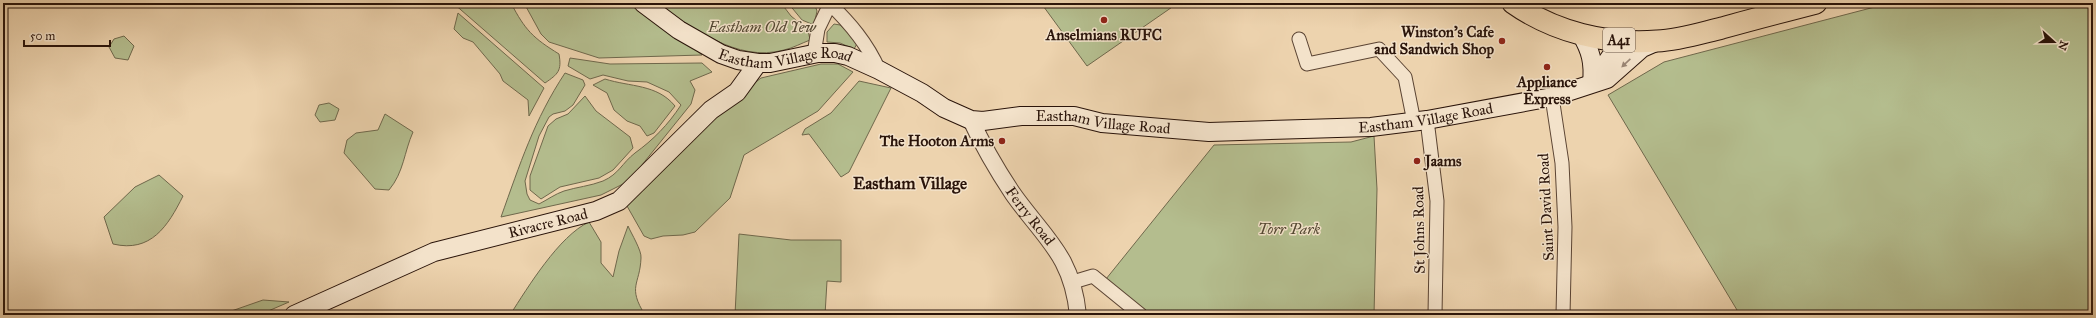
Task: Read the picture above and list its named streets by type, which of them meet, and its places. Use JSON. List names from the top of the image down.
{
  "streets": {
    "highway": ["A41"],
    "main road": ["Eastham Village Road", "Rivacre Road"],
    "street": ["Saint David Road", "Ferry Road", "St Johns Road"]
  },
  "crossings": [
    ["A41", "Eastham Village Road"],
    ["Eastham Village Road", "Saint David Road"],
    ["Eastham Village Road", "Ferry Road"],
    ["Eastham Village Road", "Rivacre Road"],
    ["Eastham Village Road", "St Johns Road"]
  ],
  "districts": ["Eastham Village"],
  "parks": ["Eastham Old Yew", "Torr Park"],
  "places": [
    "Anselmians RUFC",
    "Winston's Cafe and Sandwich Shop",
    "Appliance Express",
    "The Hooton Arms",
    "Jaams"
  ],
  "scale_bar": "50 m",
  "north": "right"
}
